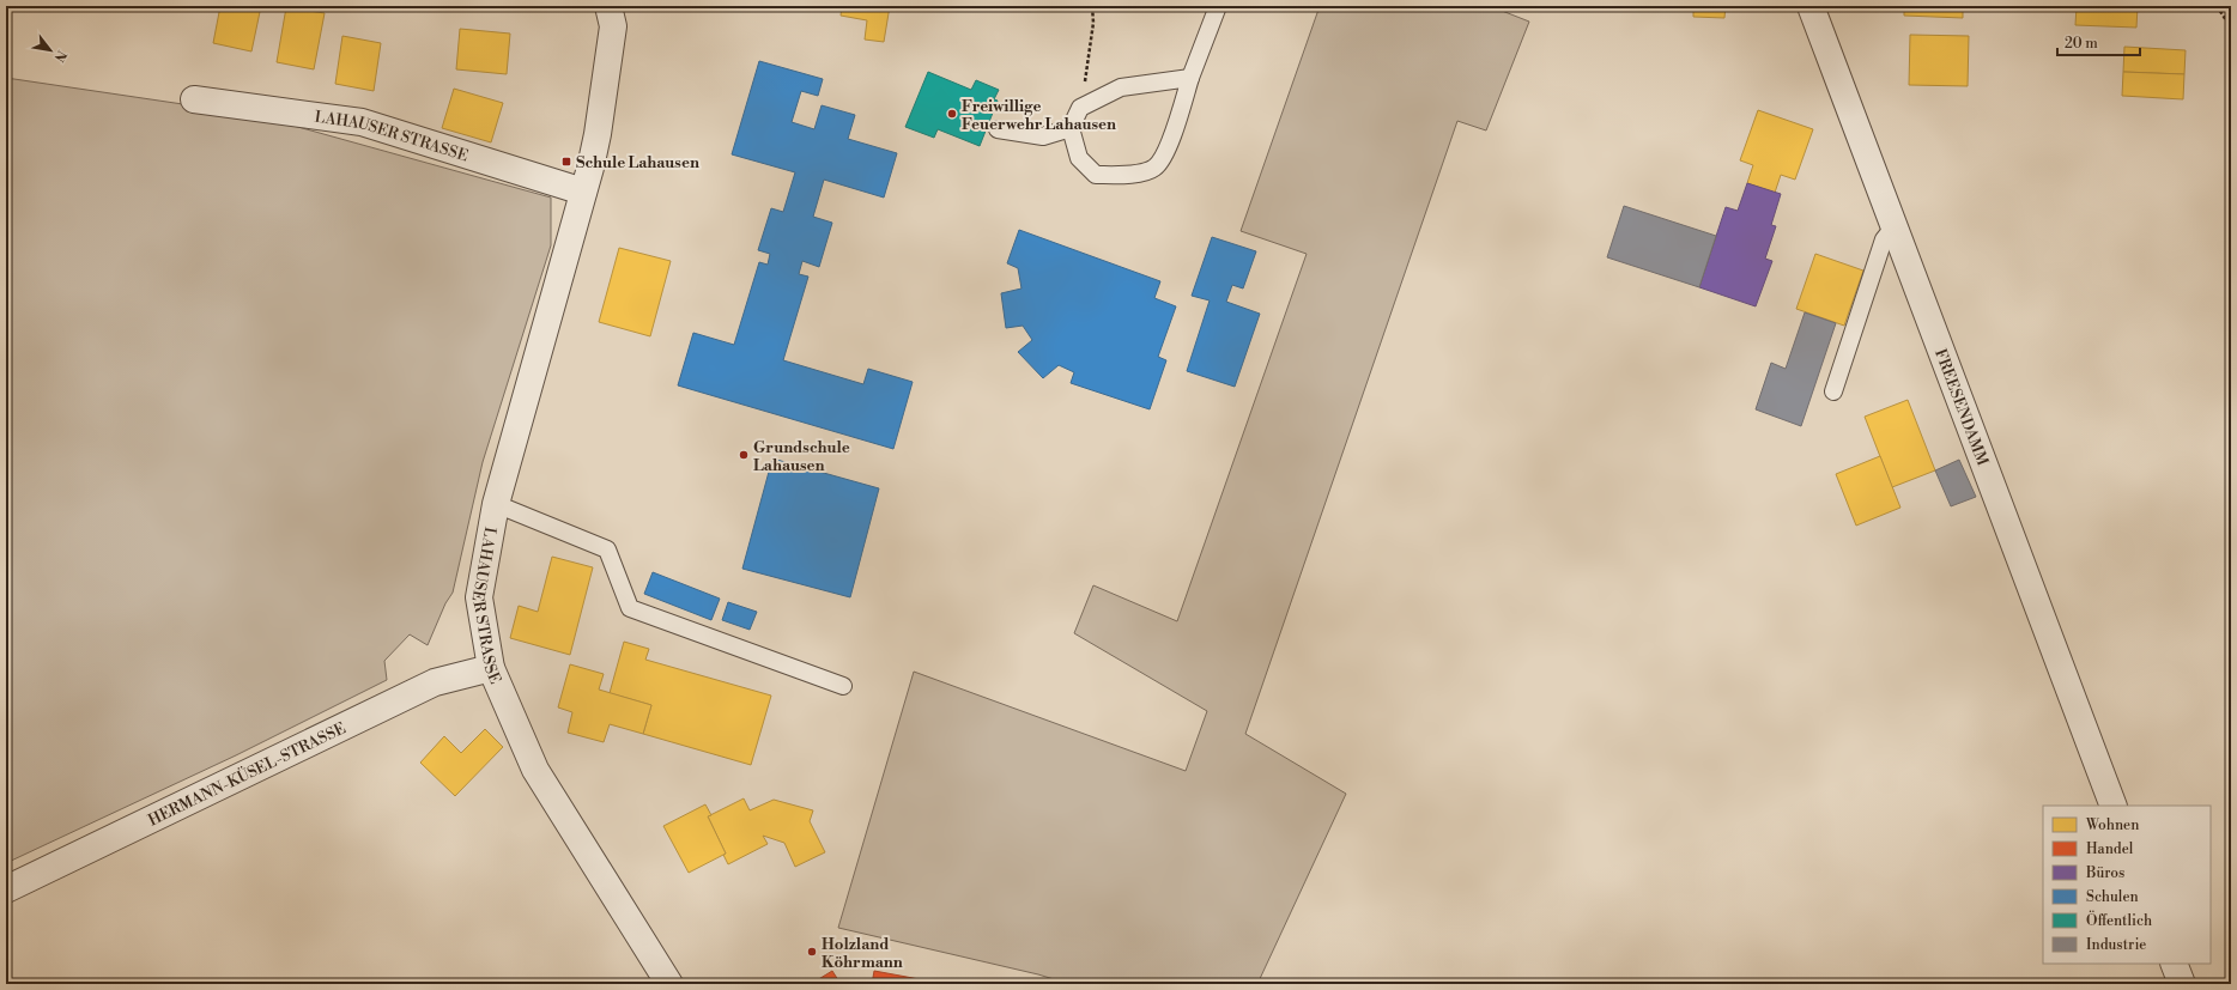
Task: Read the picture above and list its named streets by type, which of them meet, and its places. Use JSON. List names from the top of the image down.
{
  "streets": {
    "street": ["LAHAUSER STRASSE", "FREESENDAMM", "HERMANN-KÜSEL-STRASSE"]
  },
  "crossings": [
    ["LAHAUSER STRASSE", "HERMANN-KÜSEL-STRASSE"]
  ],
  "places": {
    "other": ["Freiwillige Feuerwehr Lahausen", "Grundschule Lahausen", "Holzland Köhrmann"],
    "transit": ["Schule Lahausen"]
  },
  "legend": [
    "Wohnen",
    "Handel",
    "Büros",
    "Schulen",
    "Öffentlich",
    "Industrie"
  ],
  "scale_bar": "20 m",
  "north": "bottom right"
}
